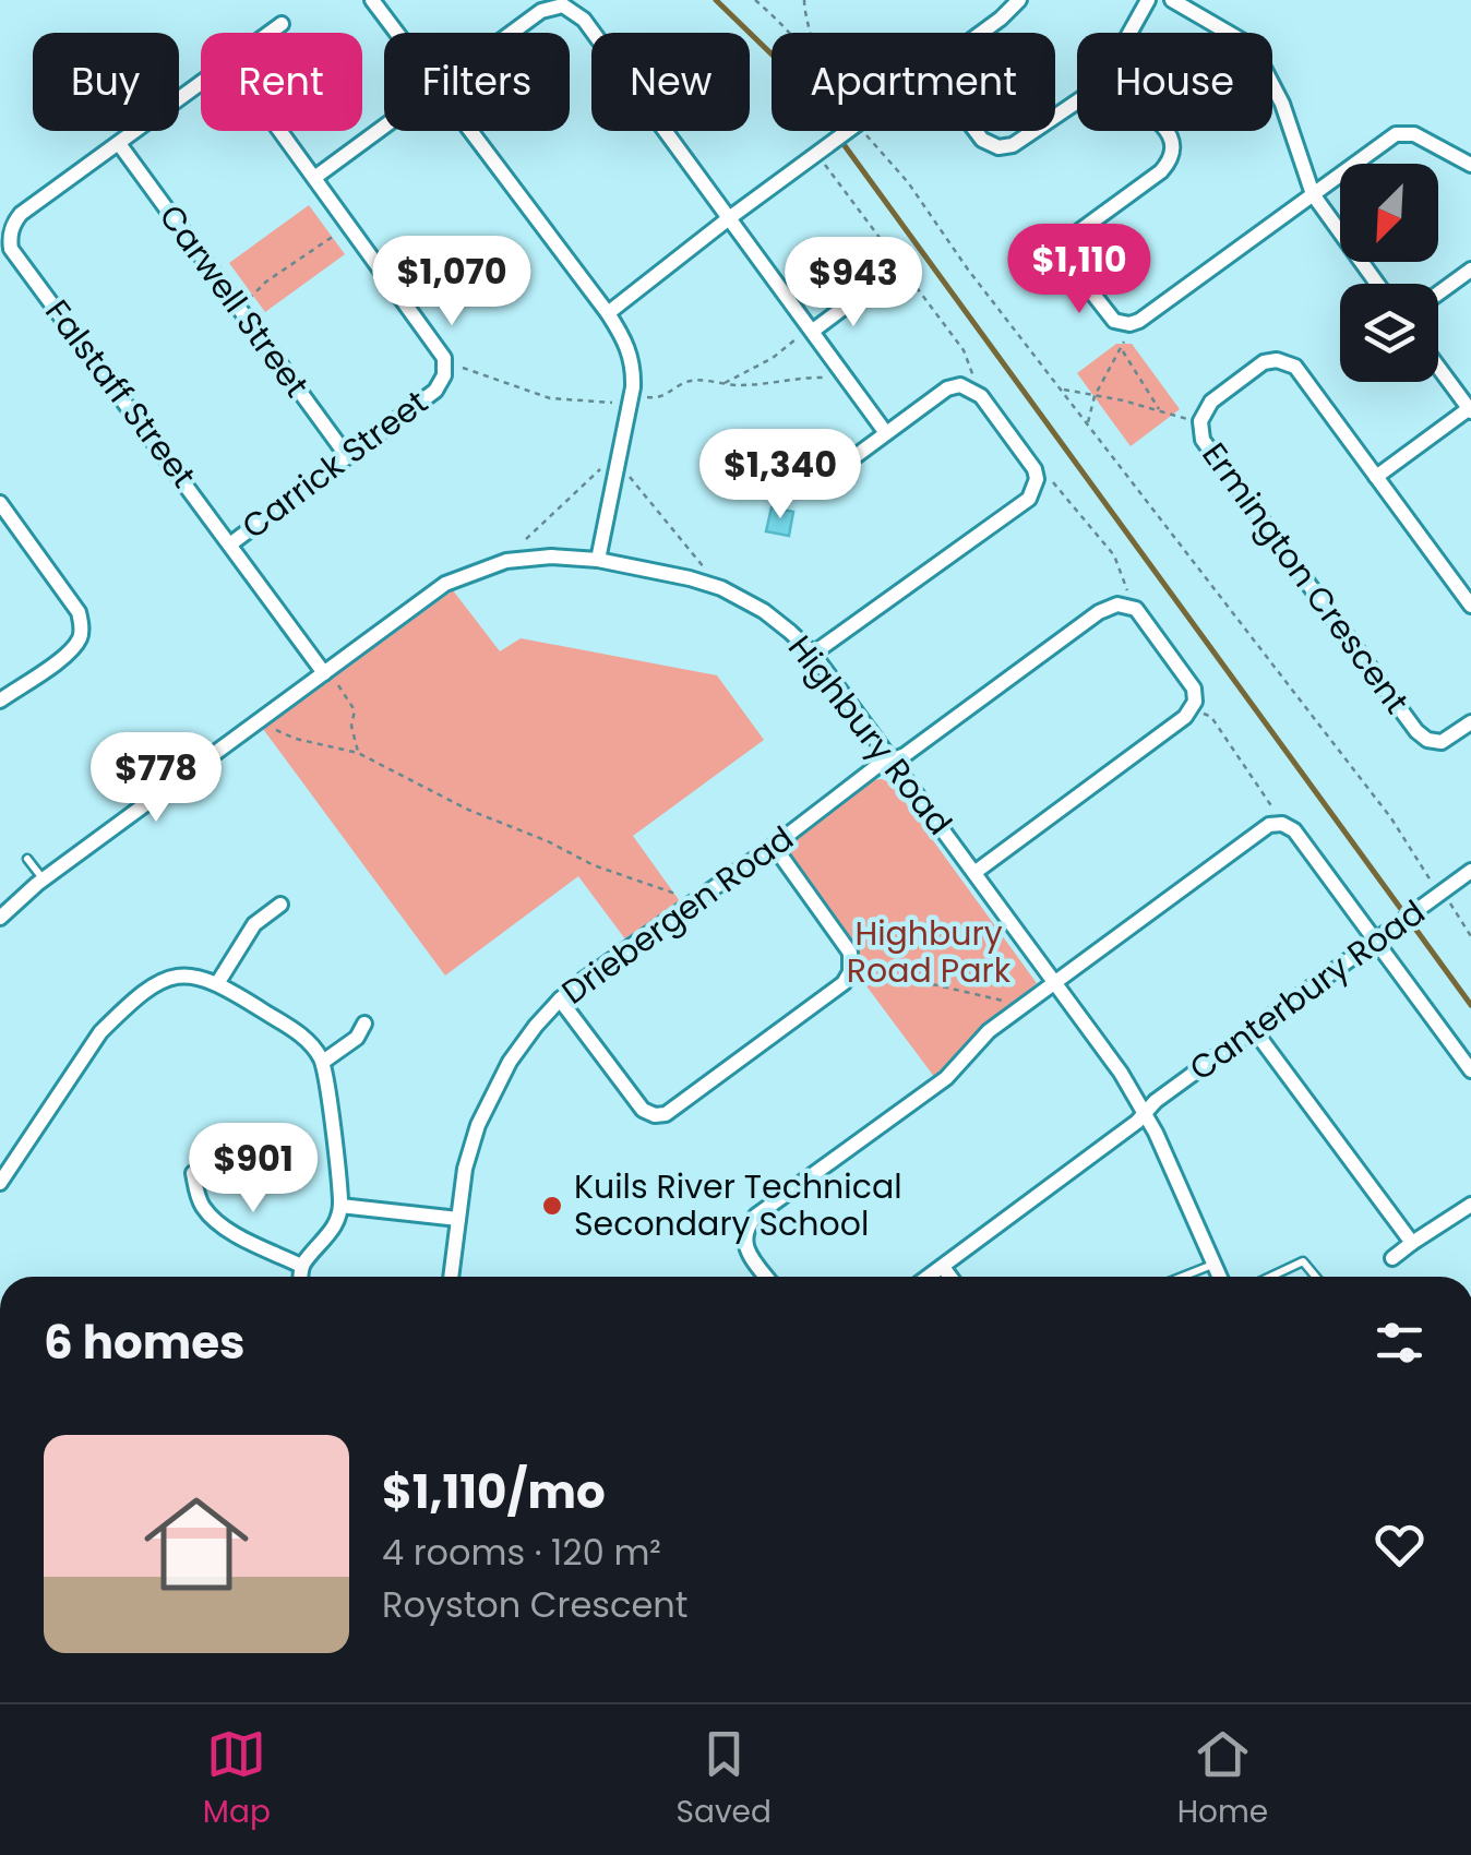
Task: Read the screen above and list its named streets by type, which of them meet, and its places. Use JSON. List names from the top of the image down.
{
  "streets": {
    "street": [
      "Carwell Street",
      "Falstaff Street",
      "Carrick Street",
      "Ermington Crescent",
      "Highbury Road",
      "Driebergen Road",
      "Canterbury Road"
    ]
  },
  "crossings": [
    ["Carwell Street", "Falstaff Street"],
    ["Carwell Street", "Carrick Street"],
    ["Falstaff Street", "Carrick Street"],
    ["Falstaff Street", "Highbury Road"],
    ["Highbury Road", "Driebergen Road"],
    ["Highbury Road", "Canterbury Road"]
  ],
  "parks": ["Highbury Road Park"],
  "places": ["Kuils River Technical Secondary School"],
  "north": "bottom left",
  "page": {
    "chip": [
      "Buy",
      "Rent",
      "Filters",
      "New",
      "Apartment",
      "House"
    ],
    "price": [
      "$1,110",
      "$1,070",
      "$943",
      "$1,340",
      "$778",
      "$901"
    ],
    "heading": "6 homes",
    "list": [
      {
        "name": "$1,110/mo",
        "note": "4 rooms · 120 m² · Royston Crescent"
      }
    ],
    "tabs": ["Map", "Saved", "Home"]
  }
}
